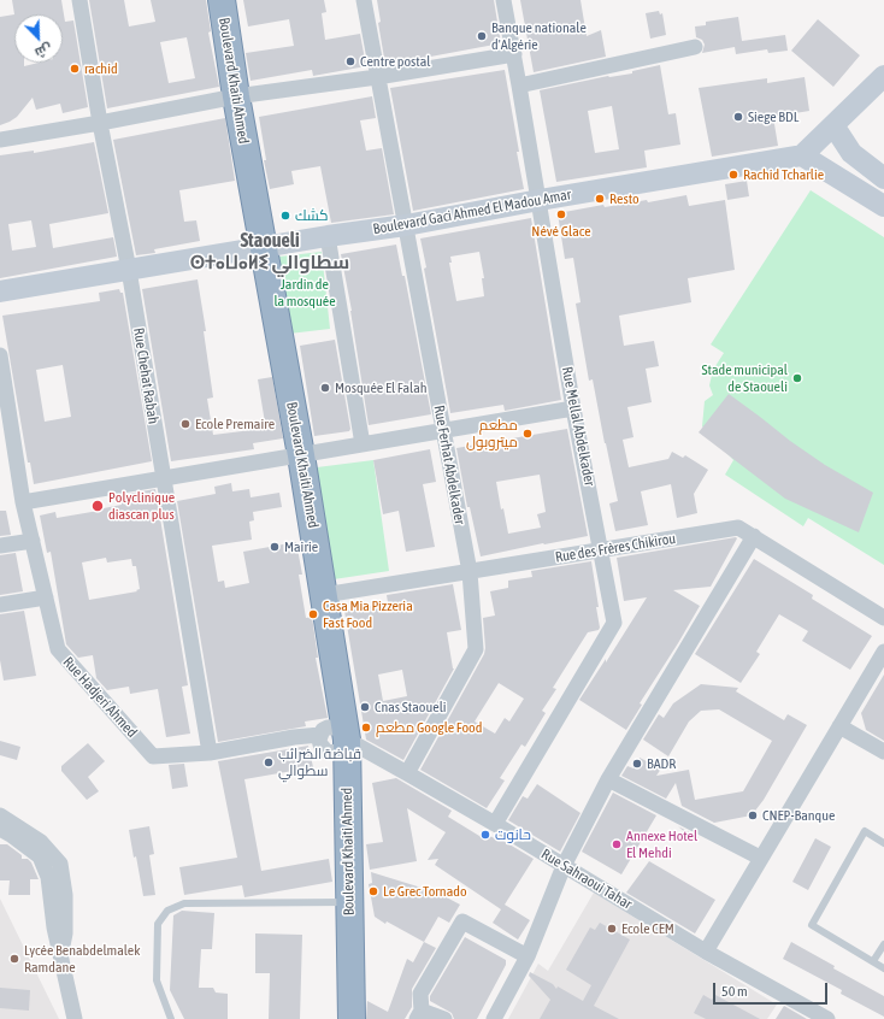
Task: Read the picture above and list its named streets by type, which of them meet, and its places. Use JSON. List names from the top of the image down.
{
  "streets": {
    "highway": ["Boulevard Khaiti Ahmed"],
    "main road": ["Boulevard Gaci Ahmed El Madou Amar"],
    "street": [
      "Rue Chehat Rabah",
      "Rue Mellal Abdelkader",
      "Rue Ferhat Abdelkader",
      "Rue des Frères Chikirou",
      "Rue Hadjeri Ahmed",
      "Rue Sahraoui Tahar"
    ]
  },
  "crossings": [
    ["Boulevard Khaiti Ahmed", "Boulevard Gaci Ahmed El Madou Amar"],
    ["Boulevard Khaiti Ahmed", "Rue des Frères Chikirou"],
    ["Boulevard Khaiti Ahmed", "Rue Hadjeri Ahmed"],
    ["Boulevard Khaiti Ahmed", "Rue Sahraoui Tahar"],
    ["Boulevard Gaci Ahmed El Madou Amar", "Rue Chehat Rabah"],
    ["Boulevard Gaci Ahmed El Madou Amar", "Rue Mellal Abdelkader"],
    ["Boulevard Gaci Ahmed El Madou Amar", "Rue Ferhat Abdelkader"],
    ["Rue Chehat Rabah", "Rue Hadjeri Ahmed"],
    ["Rue Mellal Abdelkader", "Rue des Frères Chikirou"],
    ["Rue Mellal Abdelkader", "Rue Sahraoui Tahar"],
    ["Rue Ferhat Abdelkader", "Rue des Frères Chikirou"],
    ["Rue Ferhat Abdelkader", "Rue Sahraoui Tahar"],
    ["Rue Hadjeri Ahmed", "Rue Sahraoui Tahar"]
  ],
  "districts": ["Staoueli ⵙⵜⴰⵡⴰⵍⵉ سطاوالي"],
  "parks": ["Jardin de la mosquée"],
  "places": [
    "Banque nationale d'Algérie",
    "Centre postal",
    "rachid",
    "Siege BDL",
    "Rachid Tcharlie",
    "Resto",
    "Névé Glace",
    "كشك",
    "Stade municipal de Staoueli",
    "Mosquée El Falah",
    "Ecole Premaire",
    "مطعم ميتروبول",
    "Polyclinique diascan plus",
    "Mairie",
    "Casa Mia Pizzeria Fast Food",
    "Cnas Staoueli",
    "مطعم Google Food",
    "قباضة الضرائب سطوالي",
    "BADR",
    "CNEP-Banque",
    "حانوت",
    "Annexe Hotel El Mehdi",
    "Le Grec Tornado",
    "Ecole CEM",
    "Lycée Benabdelmalek Ramdane"
  ],
  "scale_bar": "50 m",
  "north": "bottom right"
}
